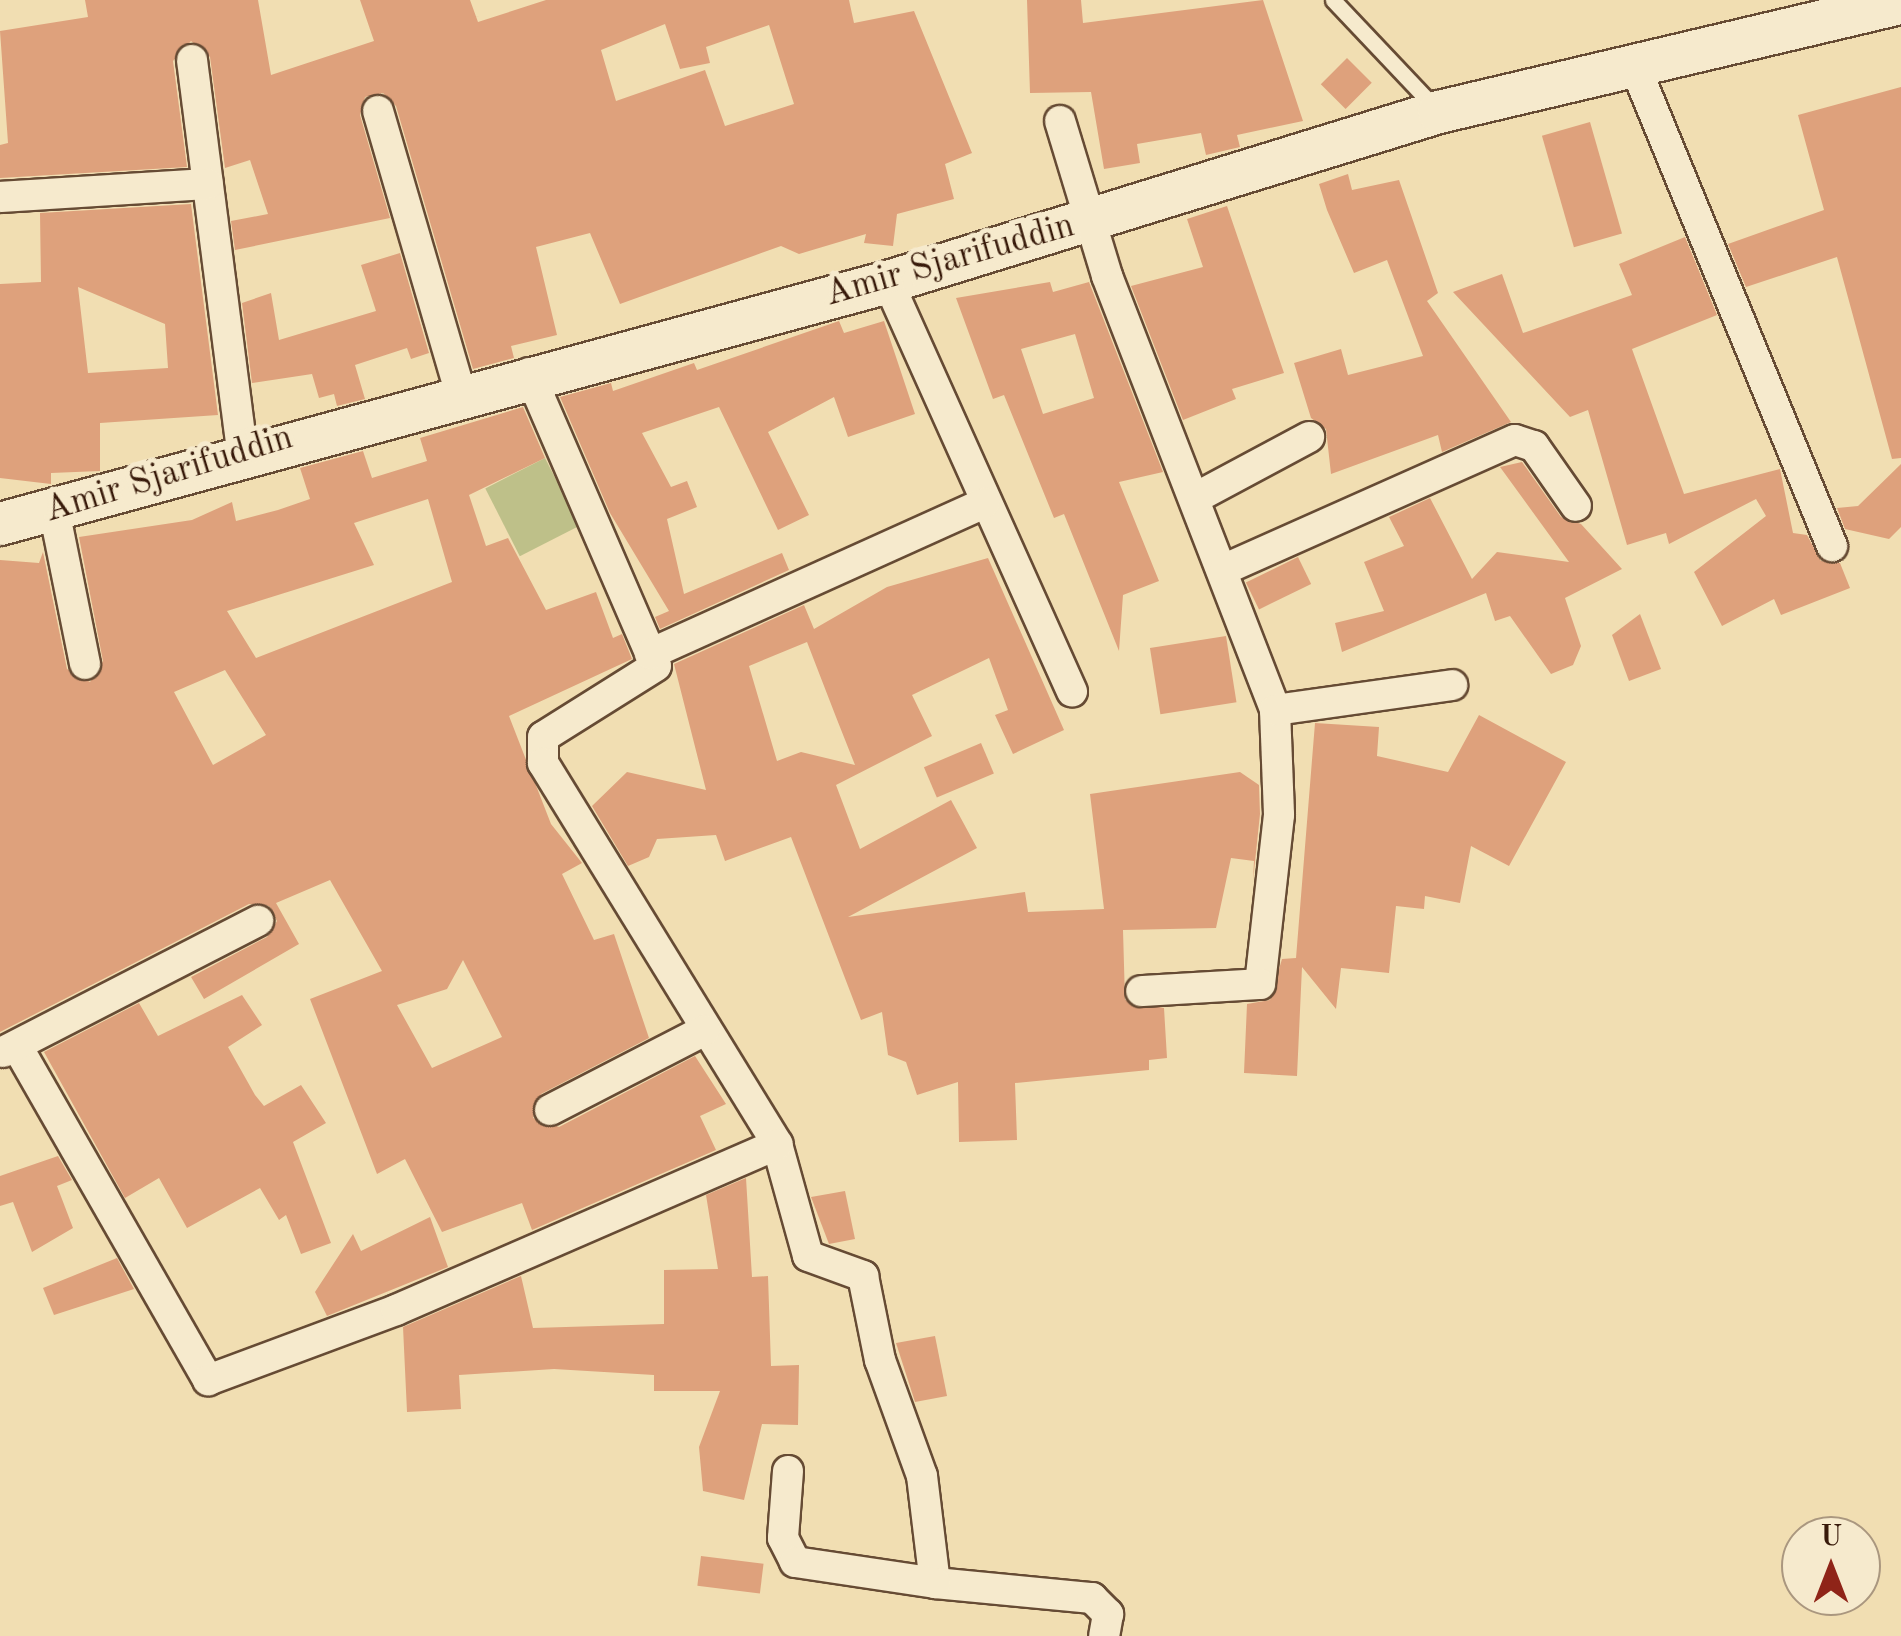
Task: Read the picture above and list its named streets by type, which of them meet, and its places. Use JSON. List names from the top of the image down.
{
  "streets": {
    "main road": ["Amir Sjarifuddin"]
  },
  "north": "top"
}
